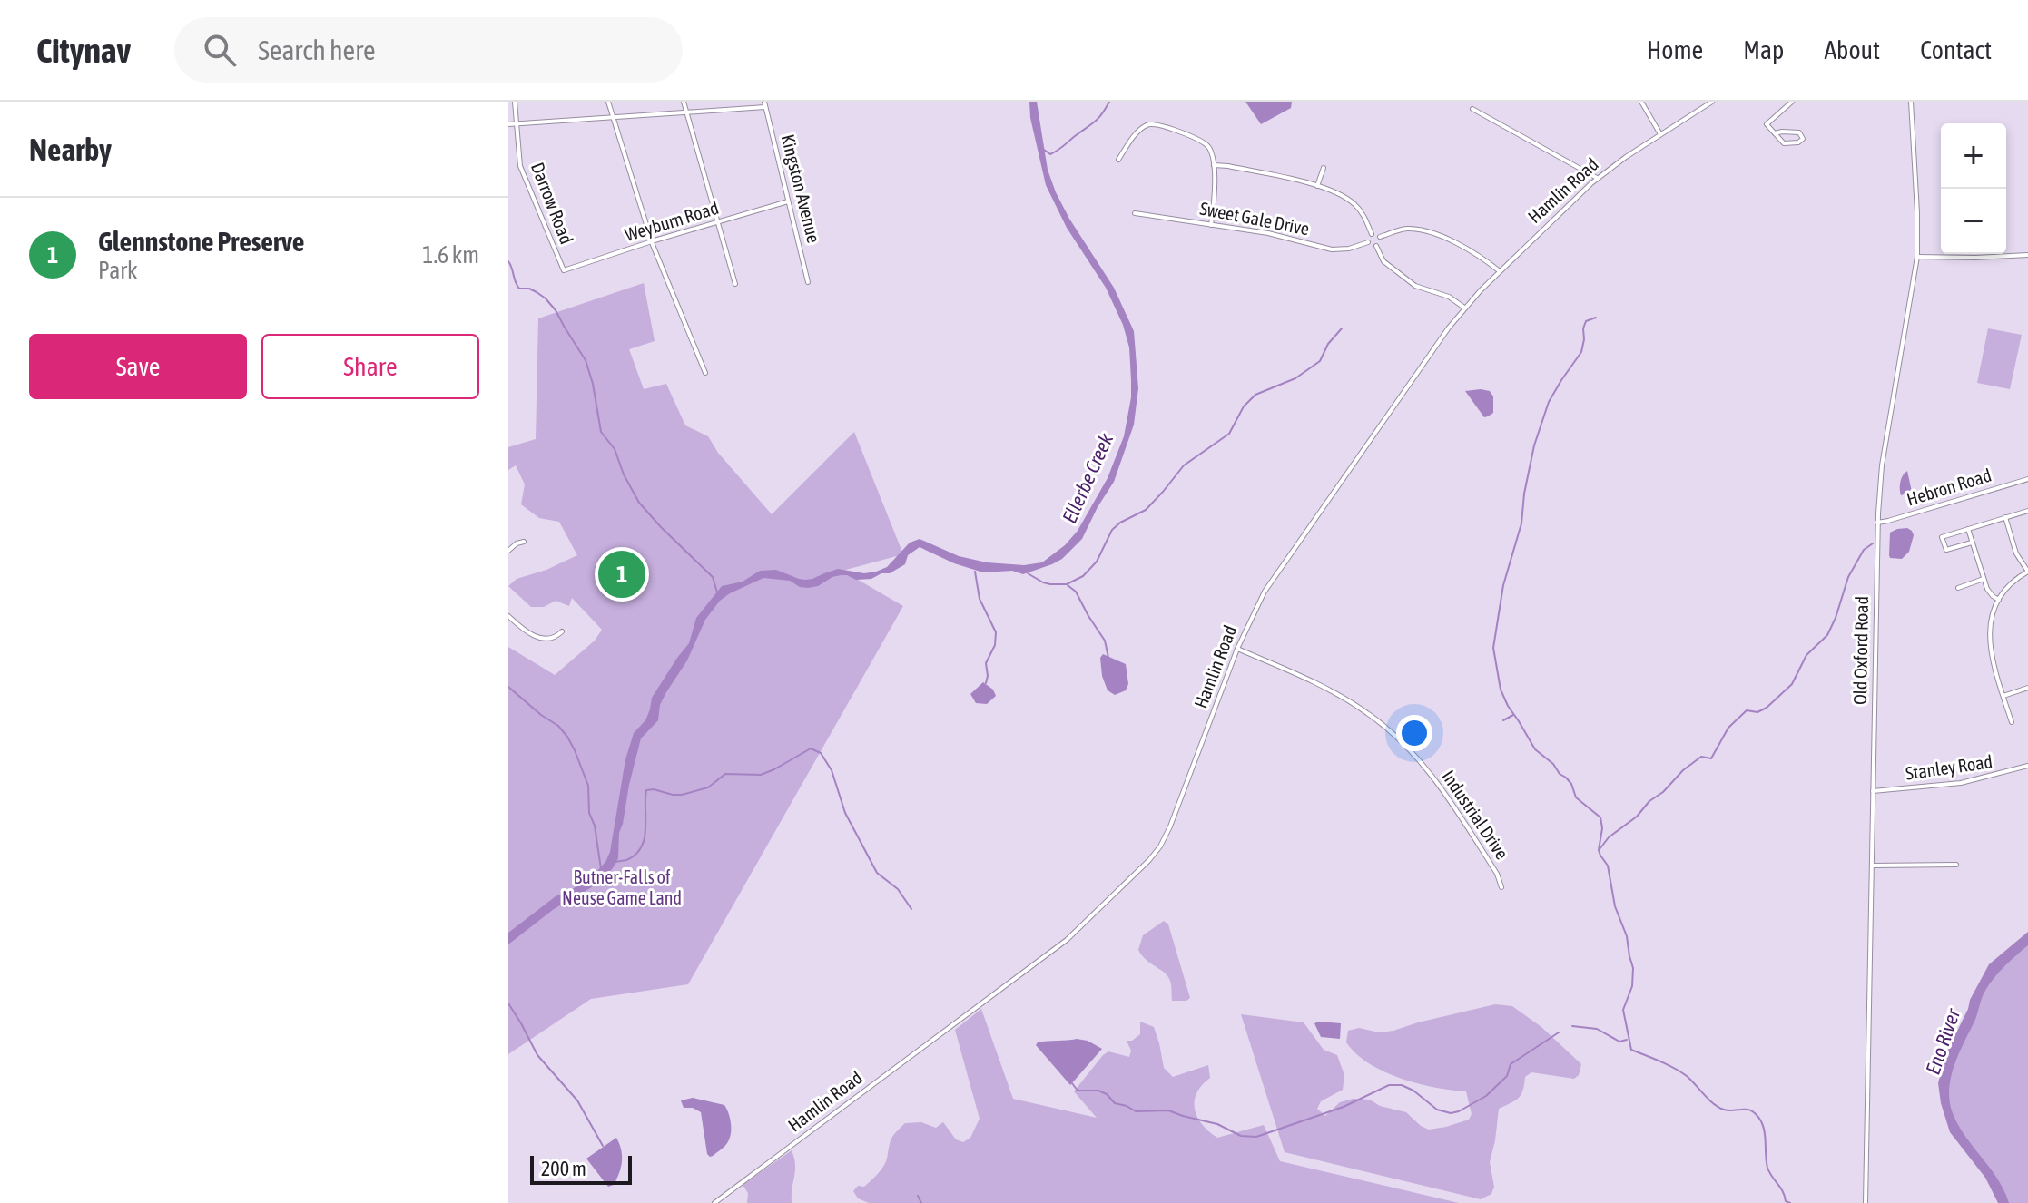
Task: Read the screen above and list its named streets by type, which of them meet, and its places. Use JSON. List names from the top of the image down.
{
  "streets": {
    "street": [
      "Kingston Avenue",
      "Hamlin Road",
      "Darrow Road",
      "Sweet Gale Drive",
      "Weyburn Road",
      "Hebron Road",
      "Old Oxford Road",
      "Stanley Road",
      "Industrial Drive"
    ]
  },
  "crossings": [
    ["Kingston Avenue", "Weyburn Road"],
    ["Hamlin Road", "Industrial Drive"],
    ["Darrow Road", "Weyburn Road"],
    ["Hebron Road", "Old Oxford Road"],
    ["Old Oxford Road", "Stanley Road"]
  ],
  "water": ["Ellerbe Creek", "Eno River"],
  "parks": ["Butner-Falls of Neuse Game Land"],
  "scale_bar": "200 m",
  "page": {
    "header": "Citynav",
    "search": "Search here",
    "nav": [
      "Home",
      "Map",
      "About",
      "Contact"
    ],
    "heading": "Nearby",
    "map_buttons": ["+", "−"],
    "list": [
      {
        "mark": "1",
        "name": "Glennstone Preserve",
        "note": "Park",
        "value": "1.6 km"
      }
    ],
    "buttons": ["Save", "Share"],
    "pins": "1",
    "scale": "200 m"
  }
}
